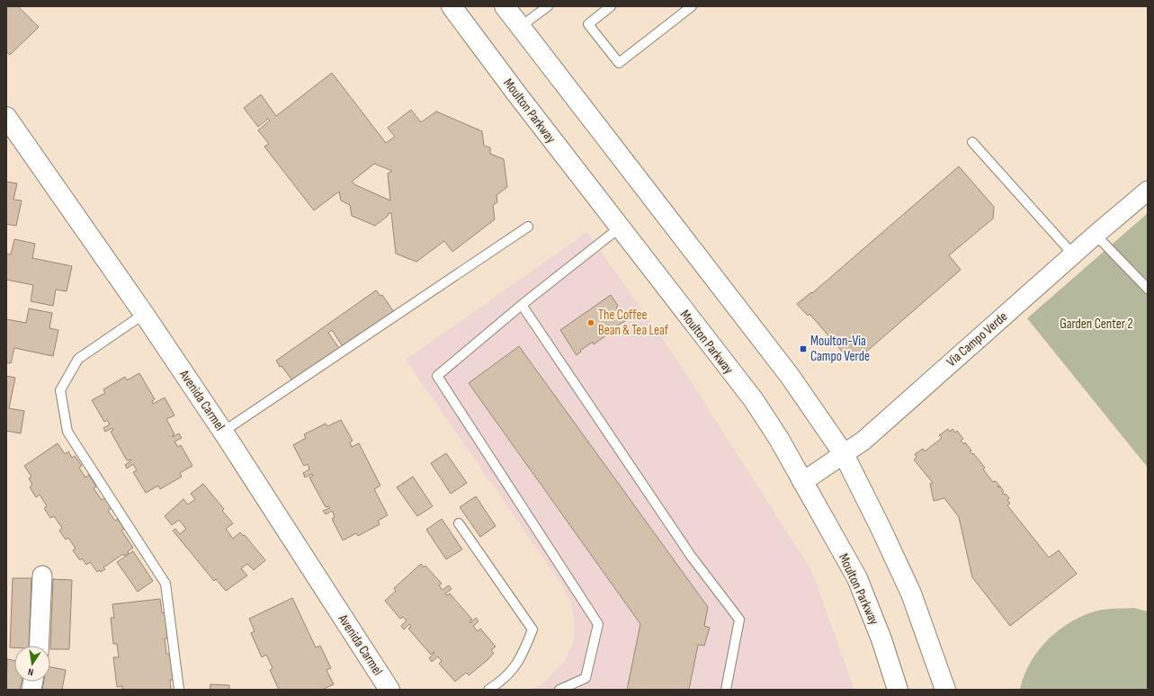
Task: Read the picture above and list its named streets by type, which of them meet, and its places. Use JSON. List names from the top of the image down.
{
  "streets": {
    "main road": ["Moulton Parkway", "Avenida Carmel"],
    "street": ["Via Campo Verde"]
  },
  "crossings": [
    ["Moulton Parkway", "Via Campo Verde"]
  ],
  "parks": ["Garden Center 2"],
  "places": {
    "other": ["The Coffee Bean & Tea Leaf"],
    "transit": ["Moulton-Via Campo Verde"]
  },
  "north": "bottom"
}
